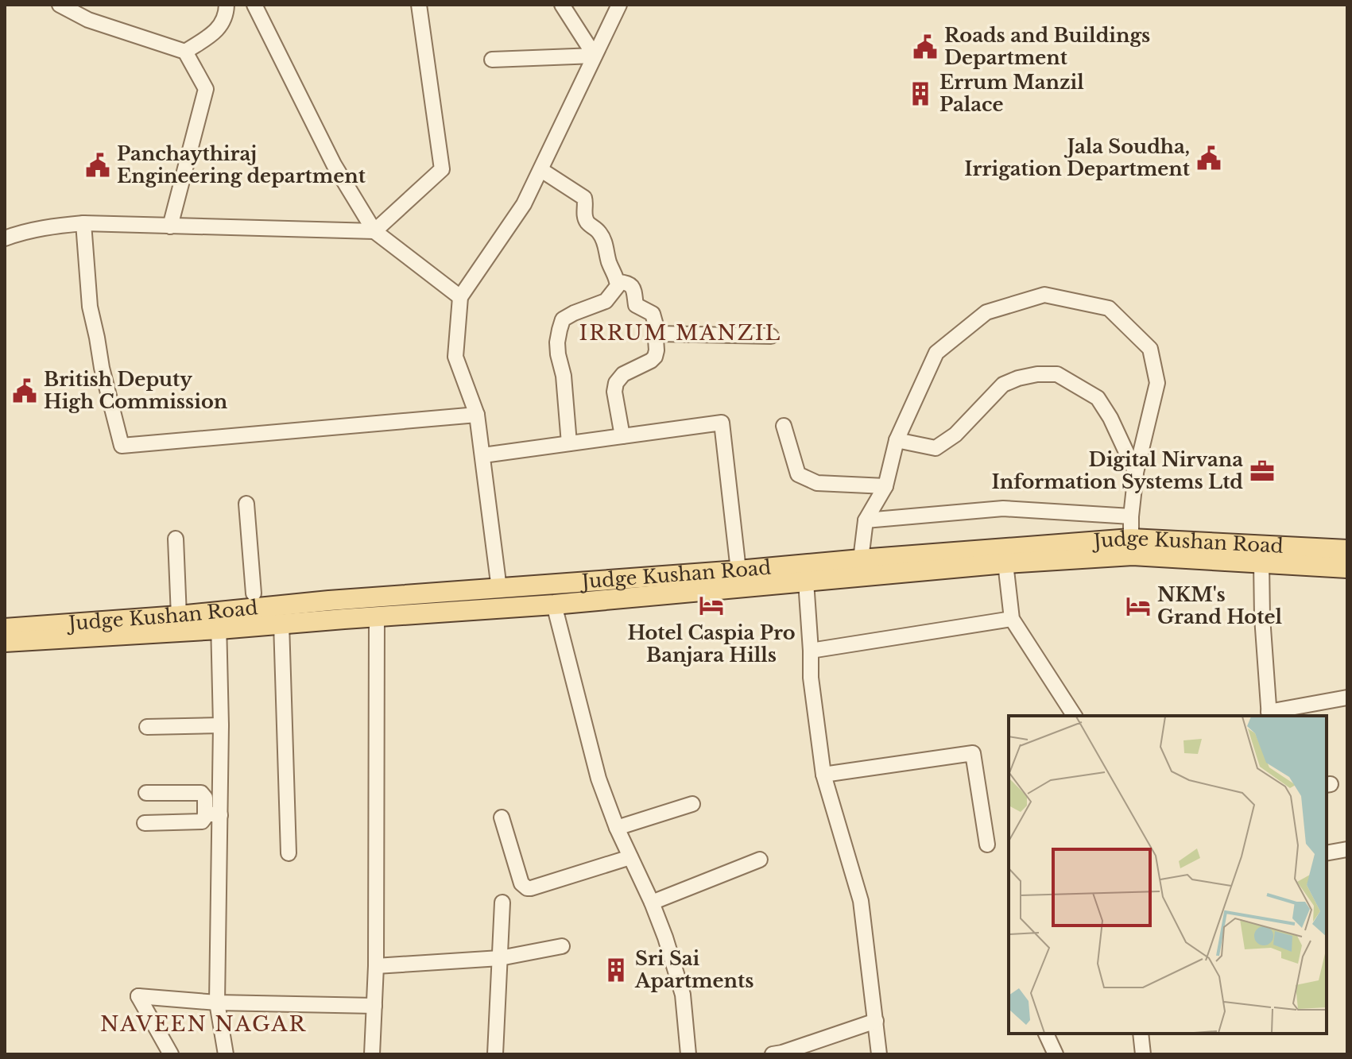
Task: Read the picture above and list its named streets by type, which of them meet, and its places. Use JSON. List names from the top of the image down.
{
  "streets": {
    "main road": ["Judge Kushan Road"]
  },
  "districts": ["IRRUM MANZIL", "NAVEEN NAGAR"],
  "places": {
    "public building": [
      "Roads and Buildings Department",
      "Jala Soudha, Irrigation Department",
      "Panchaythiraj Engineering department",
      "British Deputy High Commission"
    ],
    "building": ["Errum Manzil Palace", "Sri Sai Apartments"],
    "office": ["Digital Nirvana Information Systems Ltd"],
    "hotel": ["Hotel Caspia Pro Banjara Hills", "NKM's Grand Hotel"]
  }
}
